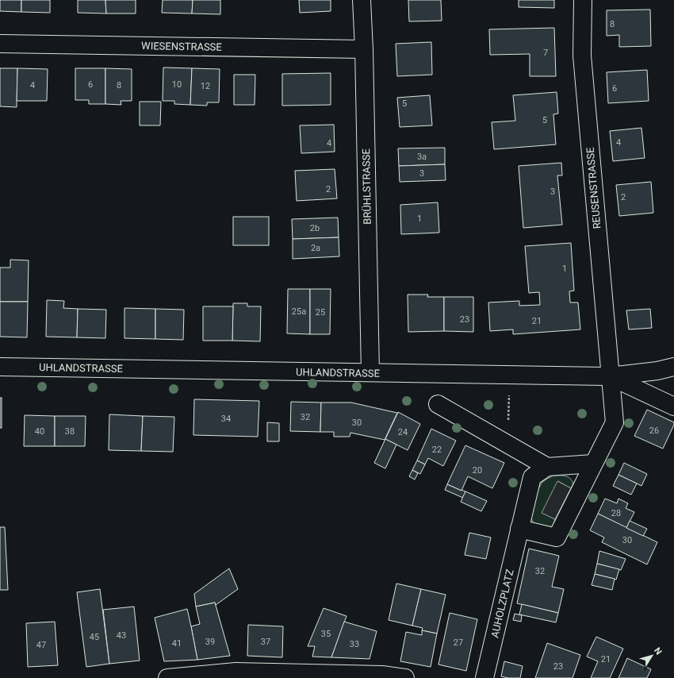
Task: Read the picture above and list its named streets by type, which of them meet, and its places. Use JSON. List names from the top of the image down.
{
  "streets": {
    "street": [
      "WIESENSTRASSE",
      "BRÜHLSTRASSE",
      "REUSENSTRASSE",
      "UHLANDSTRASSE",
      "AUHOLZPLATZ"
    ]
  },
  "crossings": [
    ["WIESENSTRASSE", "BRÜHLSTRASSE"],
    ["BRÜHLSTRASSE", "UHLANDSTRASSE"],
    ["REUSENSTRASSE", "UHLANDSTRASSE"]
  ],
  "house_numbers": [
    "8",
    "7",
    "6",
    "10",
    "4",
    "8",
    "12",
    "6",
    "5",
    "5",
    "4",
    "4",
    "3a",
    "3",
    "2",
    "3",
    "2",
    "1",
    "2b",
    "2a",
    "1",
    "25a",
    "25",
    "23",
    "21",
    "32",
    "34",
    "30",
    "26",
    "40",
    "38",
    "24",
    "22",
    "20",
    "28",
    "30",
    "32",
    "35",
    "43",
    "45",
    "39",
    "37",
    "27",
    "41",
    "33",
    "47",
    "21",
    "23"
  ],
  "north": "top right"
}
